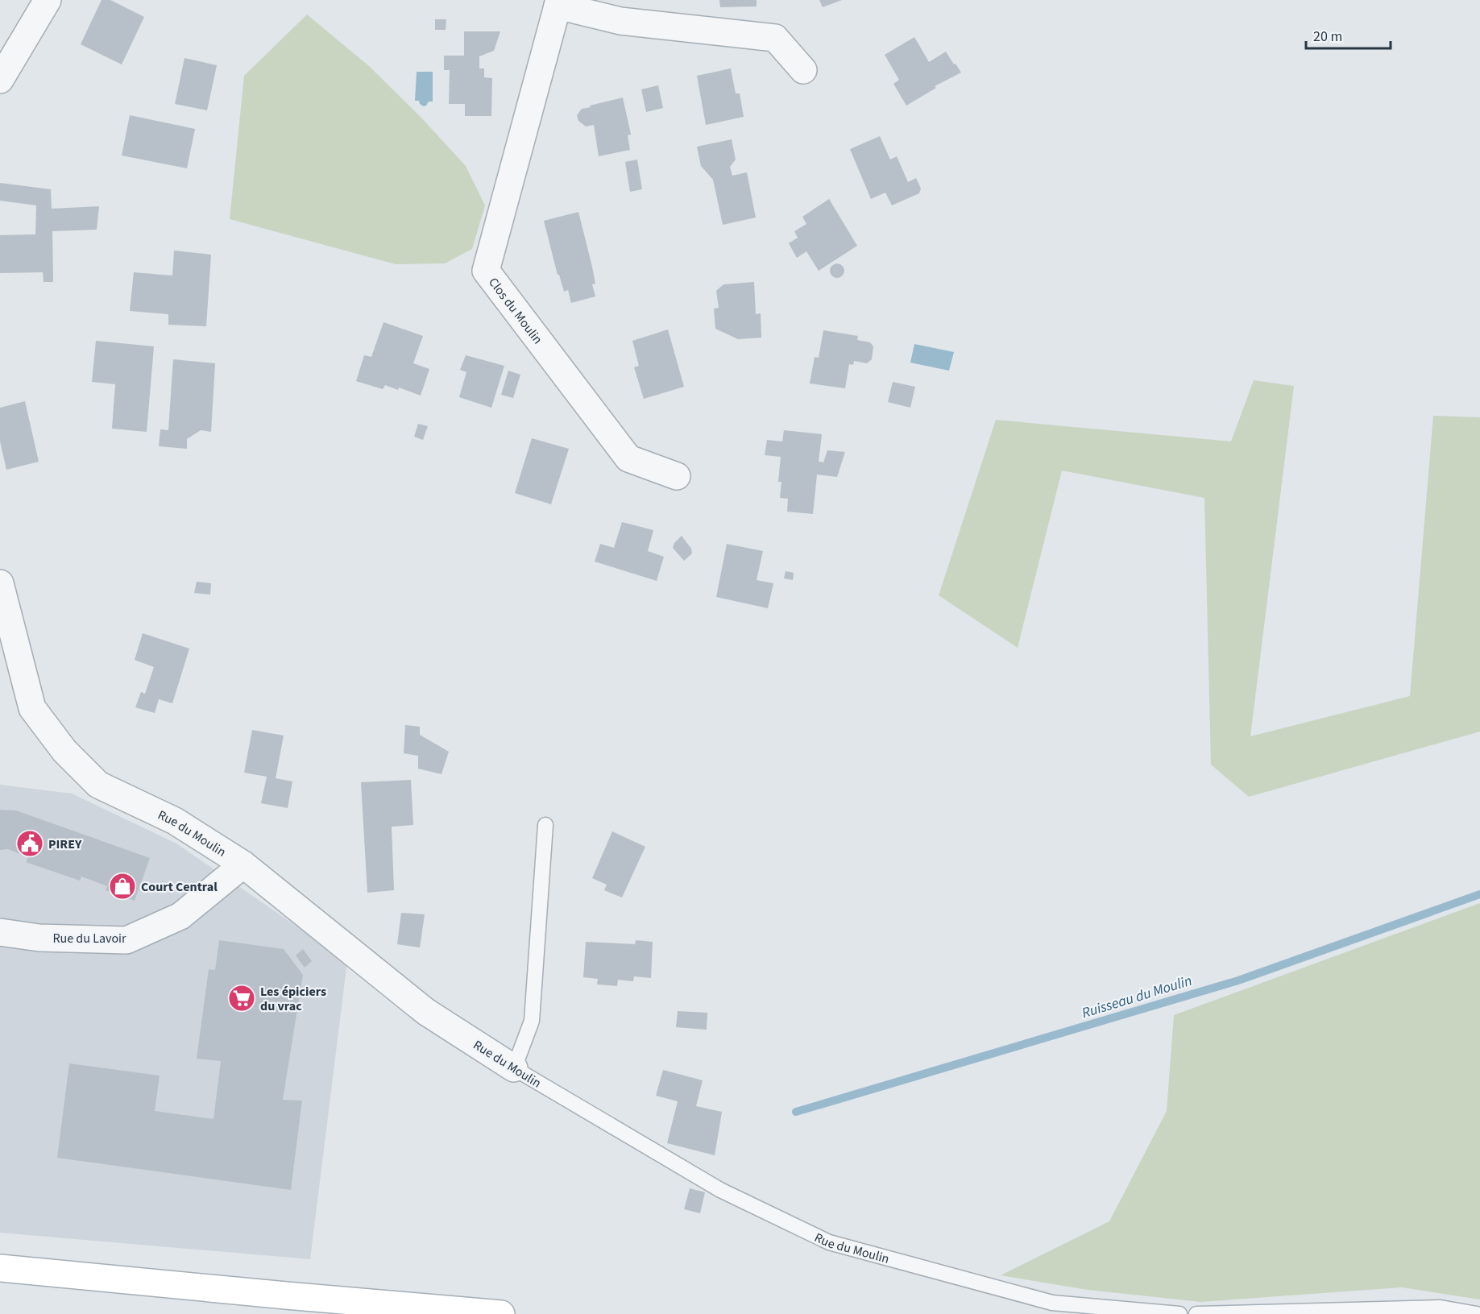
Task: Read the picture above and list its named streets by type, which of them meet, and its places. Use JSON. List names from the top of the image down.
{
  "streets": {
    "street": ["Clos du Moulin", "Rue du Moulin", "Rue du Lavoir"]
  },
  "crossings": [
    ["Rue du Moulin", "Rue du Lavoir"]
  ],
  "water": ["Ruisseau du Moulin"],
  "places": {
    "public building": ["PIREY"],
    "shop": ["Court Central"],
    "supermarket": ["Les épiciers du vrac"]
  },
  "scale_bar": "20 m"
}
